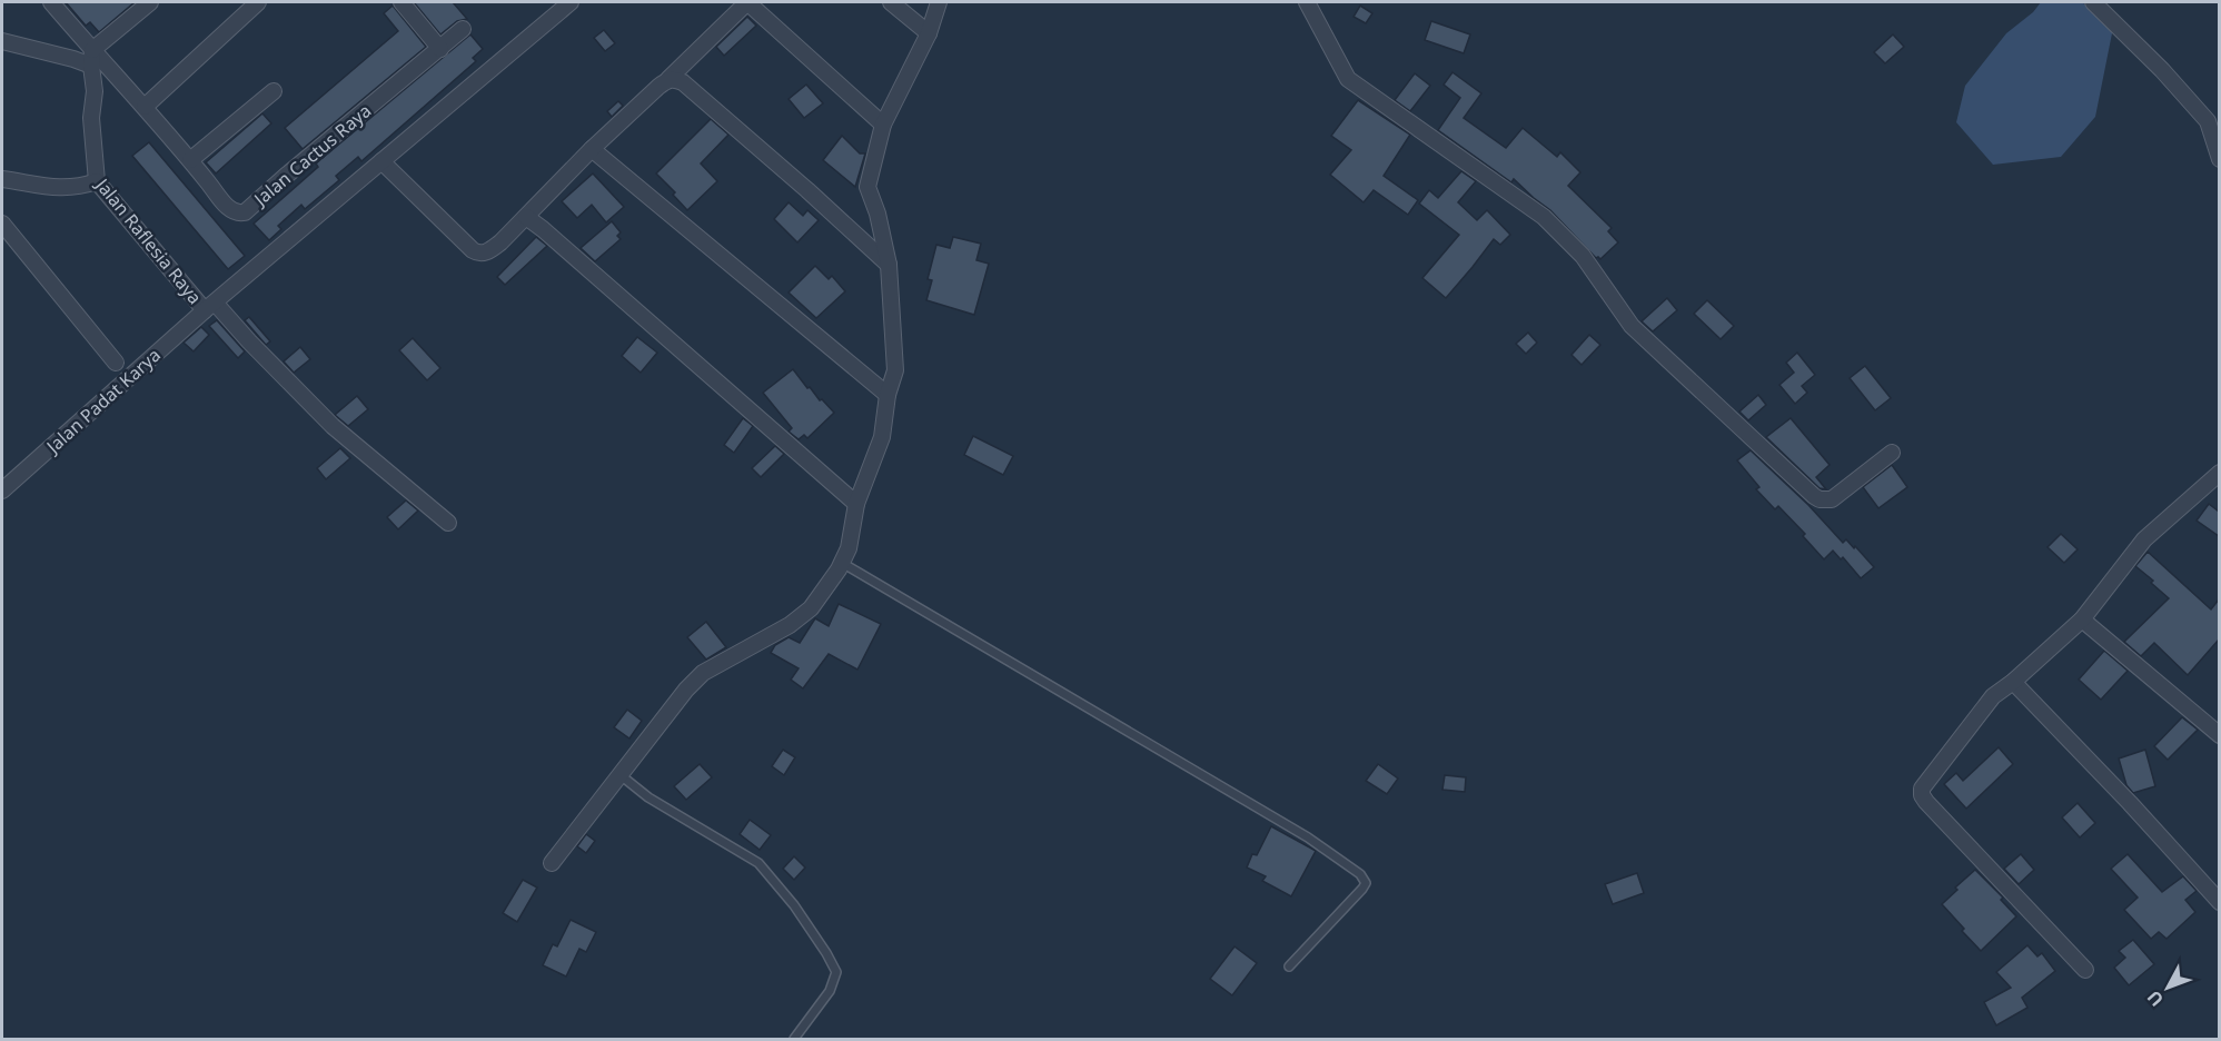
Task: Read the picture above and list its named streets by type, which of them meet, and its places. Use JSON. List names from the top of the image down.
{
  "streets": {
    "street": ["Jalan Cactus Raya", "Jalan Raflesia Raya", "Jalan Padat Karya"]
  },
  "crossings": [
    ["Jalan Cactus Raya", "Jalan Raflesia Raya"],
    ["Jalan Raflesia Raya", "Jalan Padat Karya"]
  ],
  "north": "bottom left"
}
